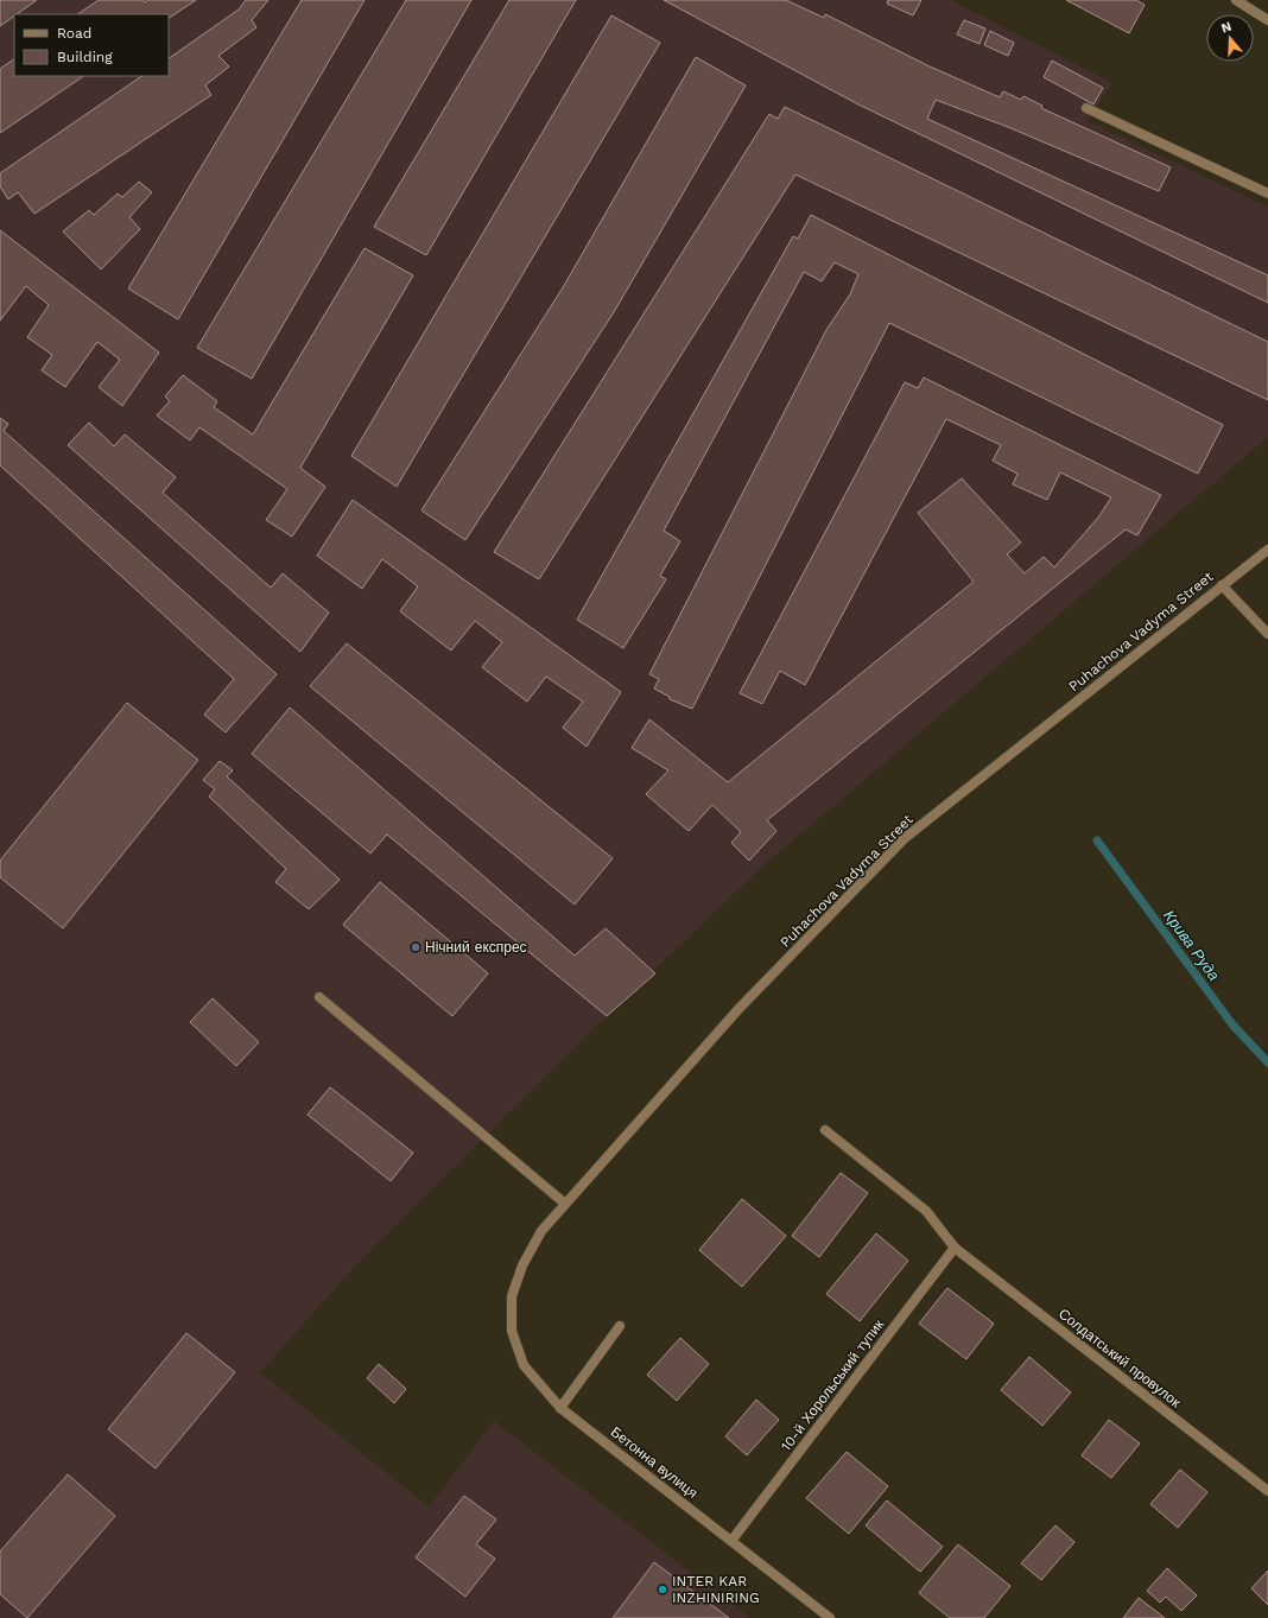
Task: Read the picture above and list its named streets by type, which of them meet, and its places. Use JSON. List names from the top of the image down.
{
  "streets": {
    "street": [
      "Puhachova Vadyma Street",
      "Солдатський провулок",
      "10-й Хорольський тупик",
      "Бетонна вулиця"
    ]
  },
  "crossings": [
    ["Puhachova Vadyma Street", "Бетонна вулиця"],
    ["Солдатський провулок", "10-й Хорольський тупик"],
    ["10-й Хорольський тупик", "Бетонна вулиця"]
  ],
  "water": ["Крива Руда"],
  "places": ["Нічний експрес", "INTER KAR INZHINIRING"],
  "legend": ["Road", "Building"],
  "north": "top"
}
